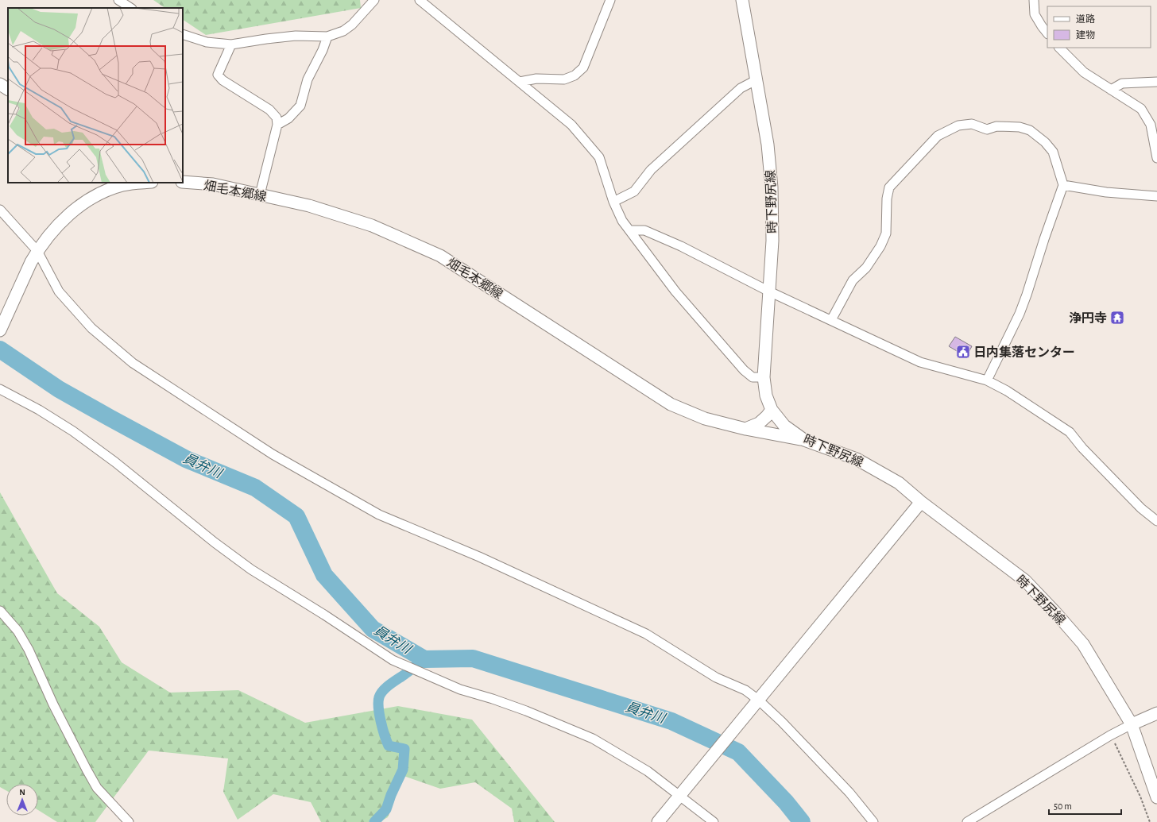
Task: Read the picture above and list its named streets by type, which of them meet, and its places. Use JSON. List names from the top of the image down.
{
  "streets": {
    "main road": ["畑毛本郷線", "時下野尻線"]
  },
  "crossings": [
    ["畑毛本郷線", "時下野尻線"]
  ],
  "water": ["員弁川"],
  "places": {
    "temple": ["浄円寺"],
    "public building": ["日内集落センター"]
  },
  "legend": ["道路", "建物"],
  "scale_bar": "50 m",
  "north": "top"
}
